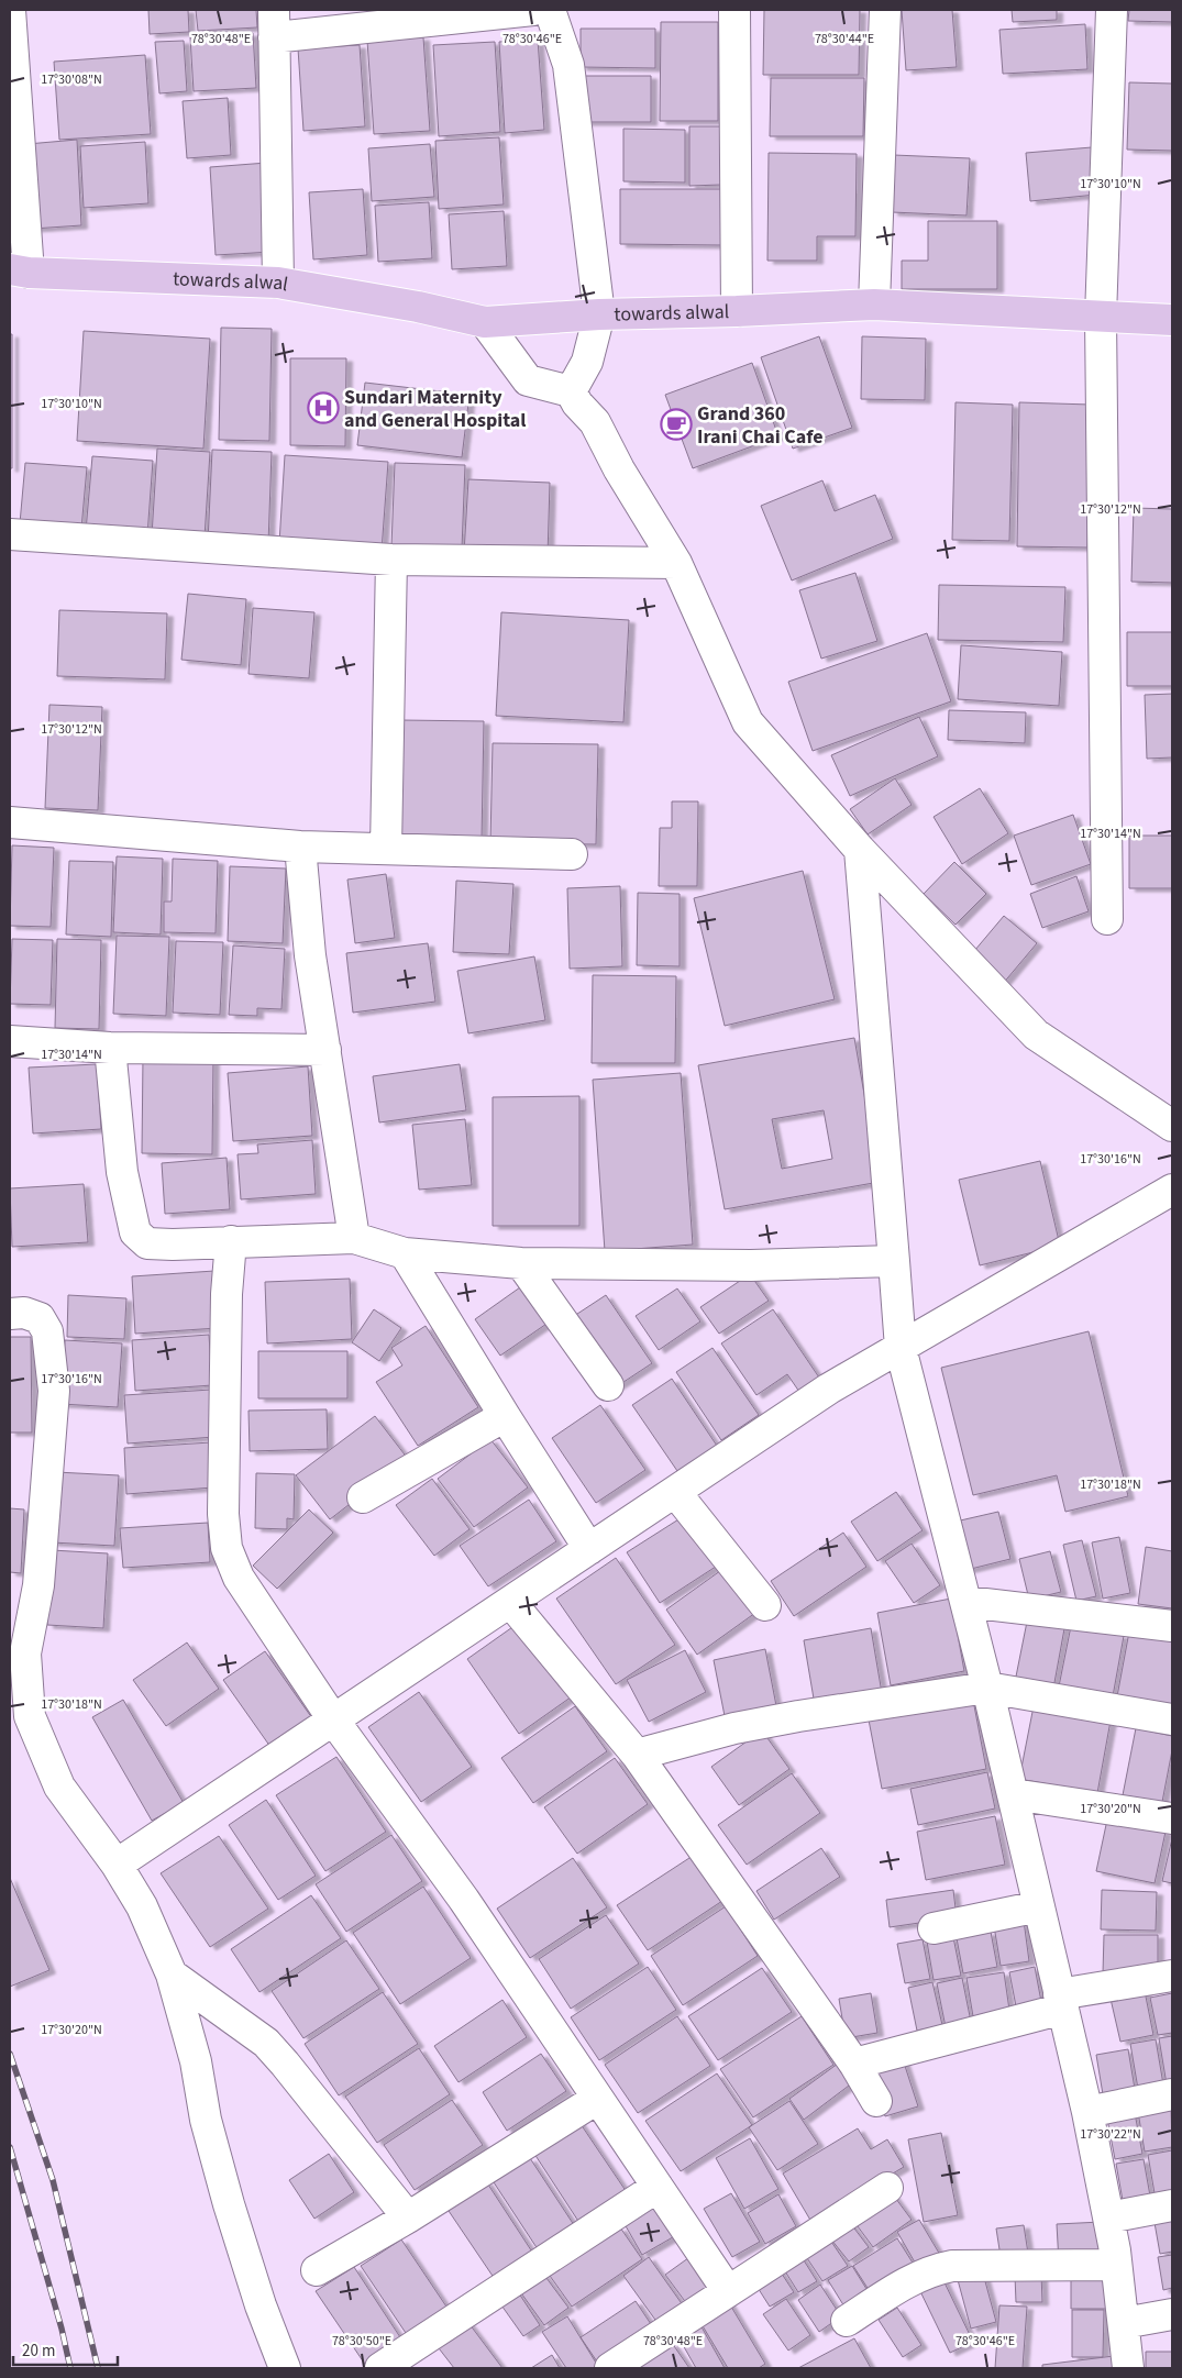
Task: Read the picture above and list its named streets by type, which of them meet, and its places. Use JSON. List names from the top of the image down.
{
  "streets": {
    "main road": ["towards alwal"]
  },
  "places": {
    "hospital": ["Sundari Maternity and General Hospital"],
    "cafe": ["Grand 360 Irani Chai Cafe"]
  },
  "scale_bar": "20 m",
  "coordinates": [
    "78°30'48\"E",
    "78°30'46\"E",
    "78°30'44\"E",
    "17°30'08\"N",
    "17°30'10\"N",
    "17°30'12\"N",
    "17°30'14\"N",
    "17°30'16\"N",
    "17°30'18\"N",
    "17°30'20\"N",
    "17°30'22\"N",
    "78°30'50\"E"
  ]
}
